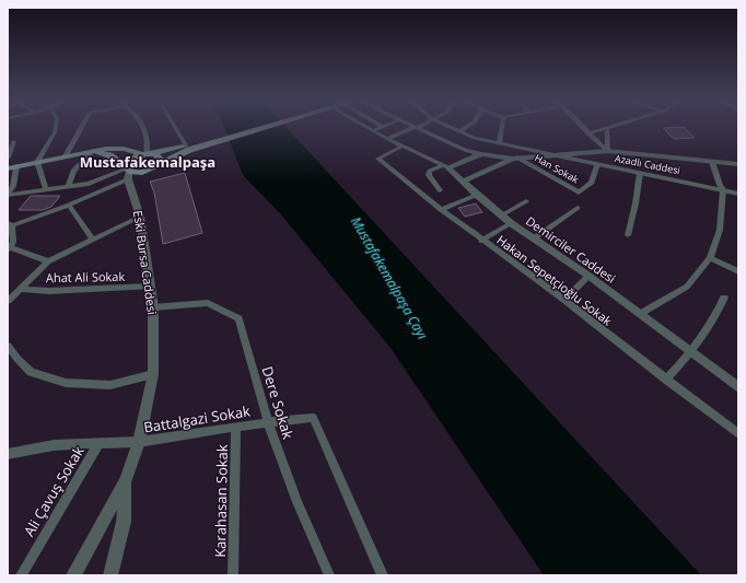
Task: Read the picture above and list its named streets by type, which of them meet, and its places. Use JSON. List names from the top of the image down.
{
  "streets": {
    "street": [
      "Azadlı Caddesi",
      "Han Sokak",
      "Demirciler Caddesi",
      "Eski Bursa Caddesi",
      "Ahat Ali Sokak",
      "Hakan Sepetçioğlu Sokak",
      "Dere Sokak",
      "Battalgazi Sokak",
      "Ali Çavuş Sokak",
      "Karahasan Sokak"
    ]
  },
  "crossings": [
    ["Azadlı Caddesi", "Han Sokak"],
    ["Demirciler Caddesi", "Hakan Sepetçioğlu Sokak"],
    ["Eski Bursa Caddesi", "Ahat Ali Sokak"],
    ["Eski Bursa Caddesi", "Dere Sokak"],
    ["Eski Bursa Caddesi", "Battalgazi Sokak"],
    ["Dere Sokak", "Battalgazi Sokak"],
    ["Battalgazi Sokak", "Ali Çavuş Sokak"],
    ["Battalgazi Sokak", "Karahasan Sokak"]
  ],
  "districts": ["Mustafakemalpaşa"],
  "water": ["Mustafakemalpaşa Çayı"]
}
